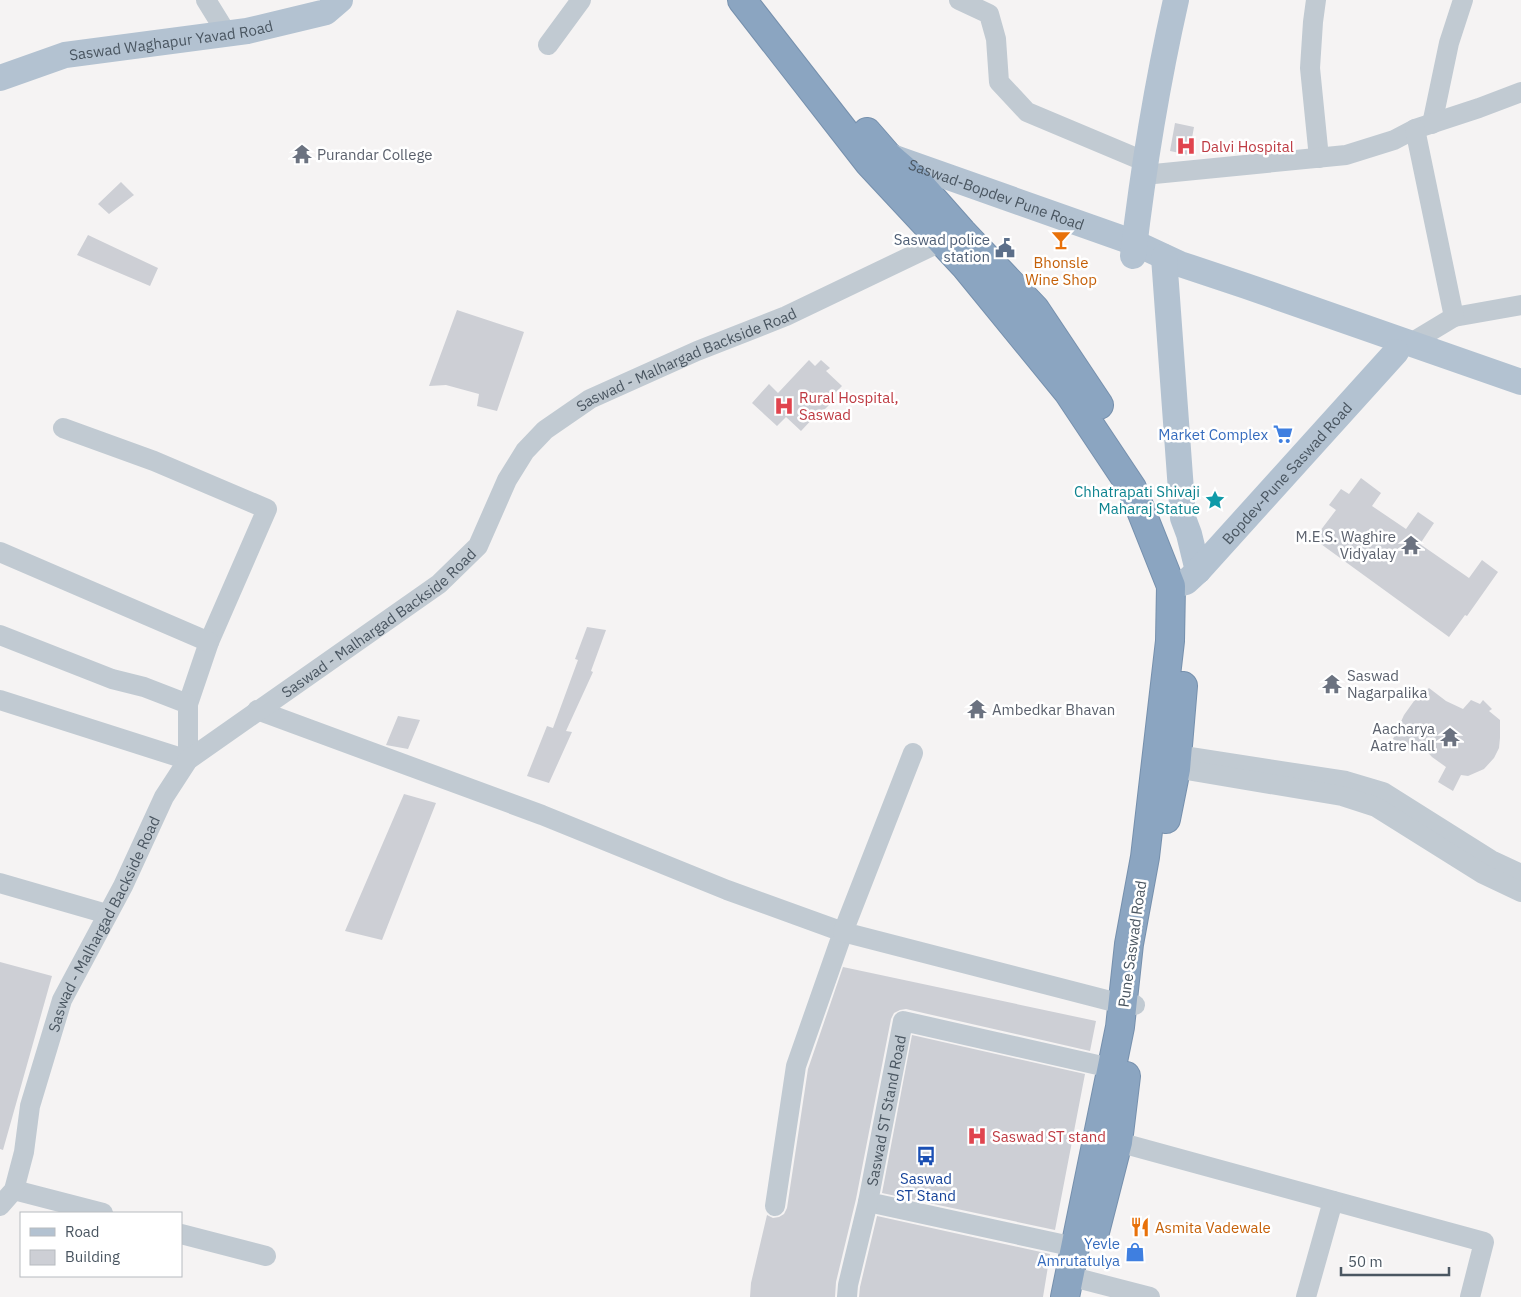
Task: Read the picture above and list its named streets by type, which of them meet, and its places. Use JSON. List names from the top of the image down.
{
  "streets": {
    "highway": ["Pune Saswad Road"],
    "main road": ["Saswad Waghapur Yavad Road", "Saswad-Bopdev Pune Road", "Bopdev-Pune Saswad Road"],
    "street": ["Saswad - Malhargad Backside Road", "Saswad ST Stand Road"]
  },
  "crossings": [
    ["Pune Saswad Road", "Saswad ST Stand Road"]
  ],
  "places": {
    "hospital": ["Dalvi Hospital", "Rural Hospital, Saswad", "Saswad ST stand"],
    "temple": [
      "Purandar College",
      "M.E.S. Waghire Vidyalay",
      "Saswad Nagarpalika",
      "Ambedkar Bhavan",
      "Aacharya Aatre hall"
    ],
    "bar": ["Bhonsle Wine Shop"],
    "public building": ["Saswad police station"],
    "supermarket": ["Market Complex"],
    "place": ["Chhatrapati Shivaji Maharaj Statue"],
    "bus stop": ["Saswad ST Stand"],
    "restaurant": ["Asmita Vadewale"],
    "shop": ["Yevle Amrutatulya"]
  },
  "legend": ["Road", "Building"],
  "scale_bar": "50 m"
}
